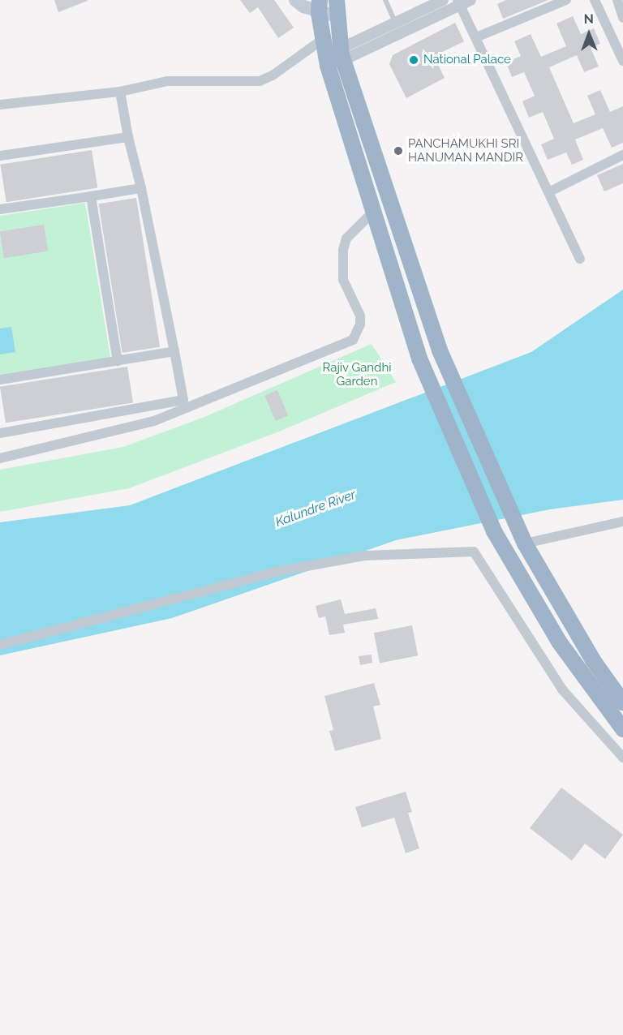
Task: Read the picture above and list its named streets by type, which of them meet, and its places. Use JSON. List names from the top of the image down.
{
  "water": ["Kalundre River"],
  "parks": ["Rajiv Gandhi Garden"],
  "places": ["National Palace", "PANCHAMUKHI SRI HANUMAN MANDIR"],
  "north": "top"
}
